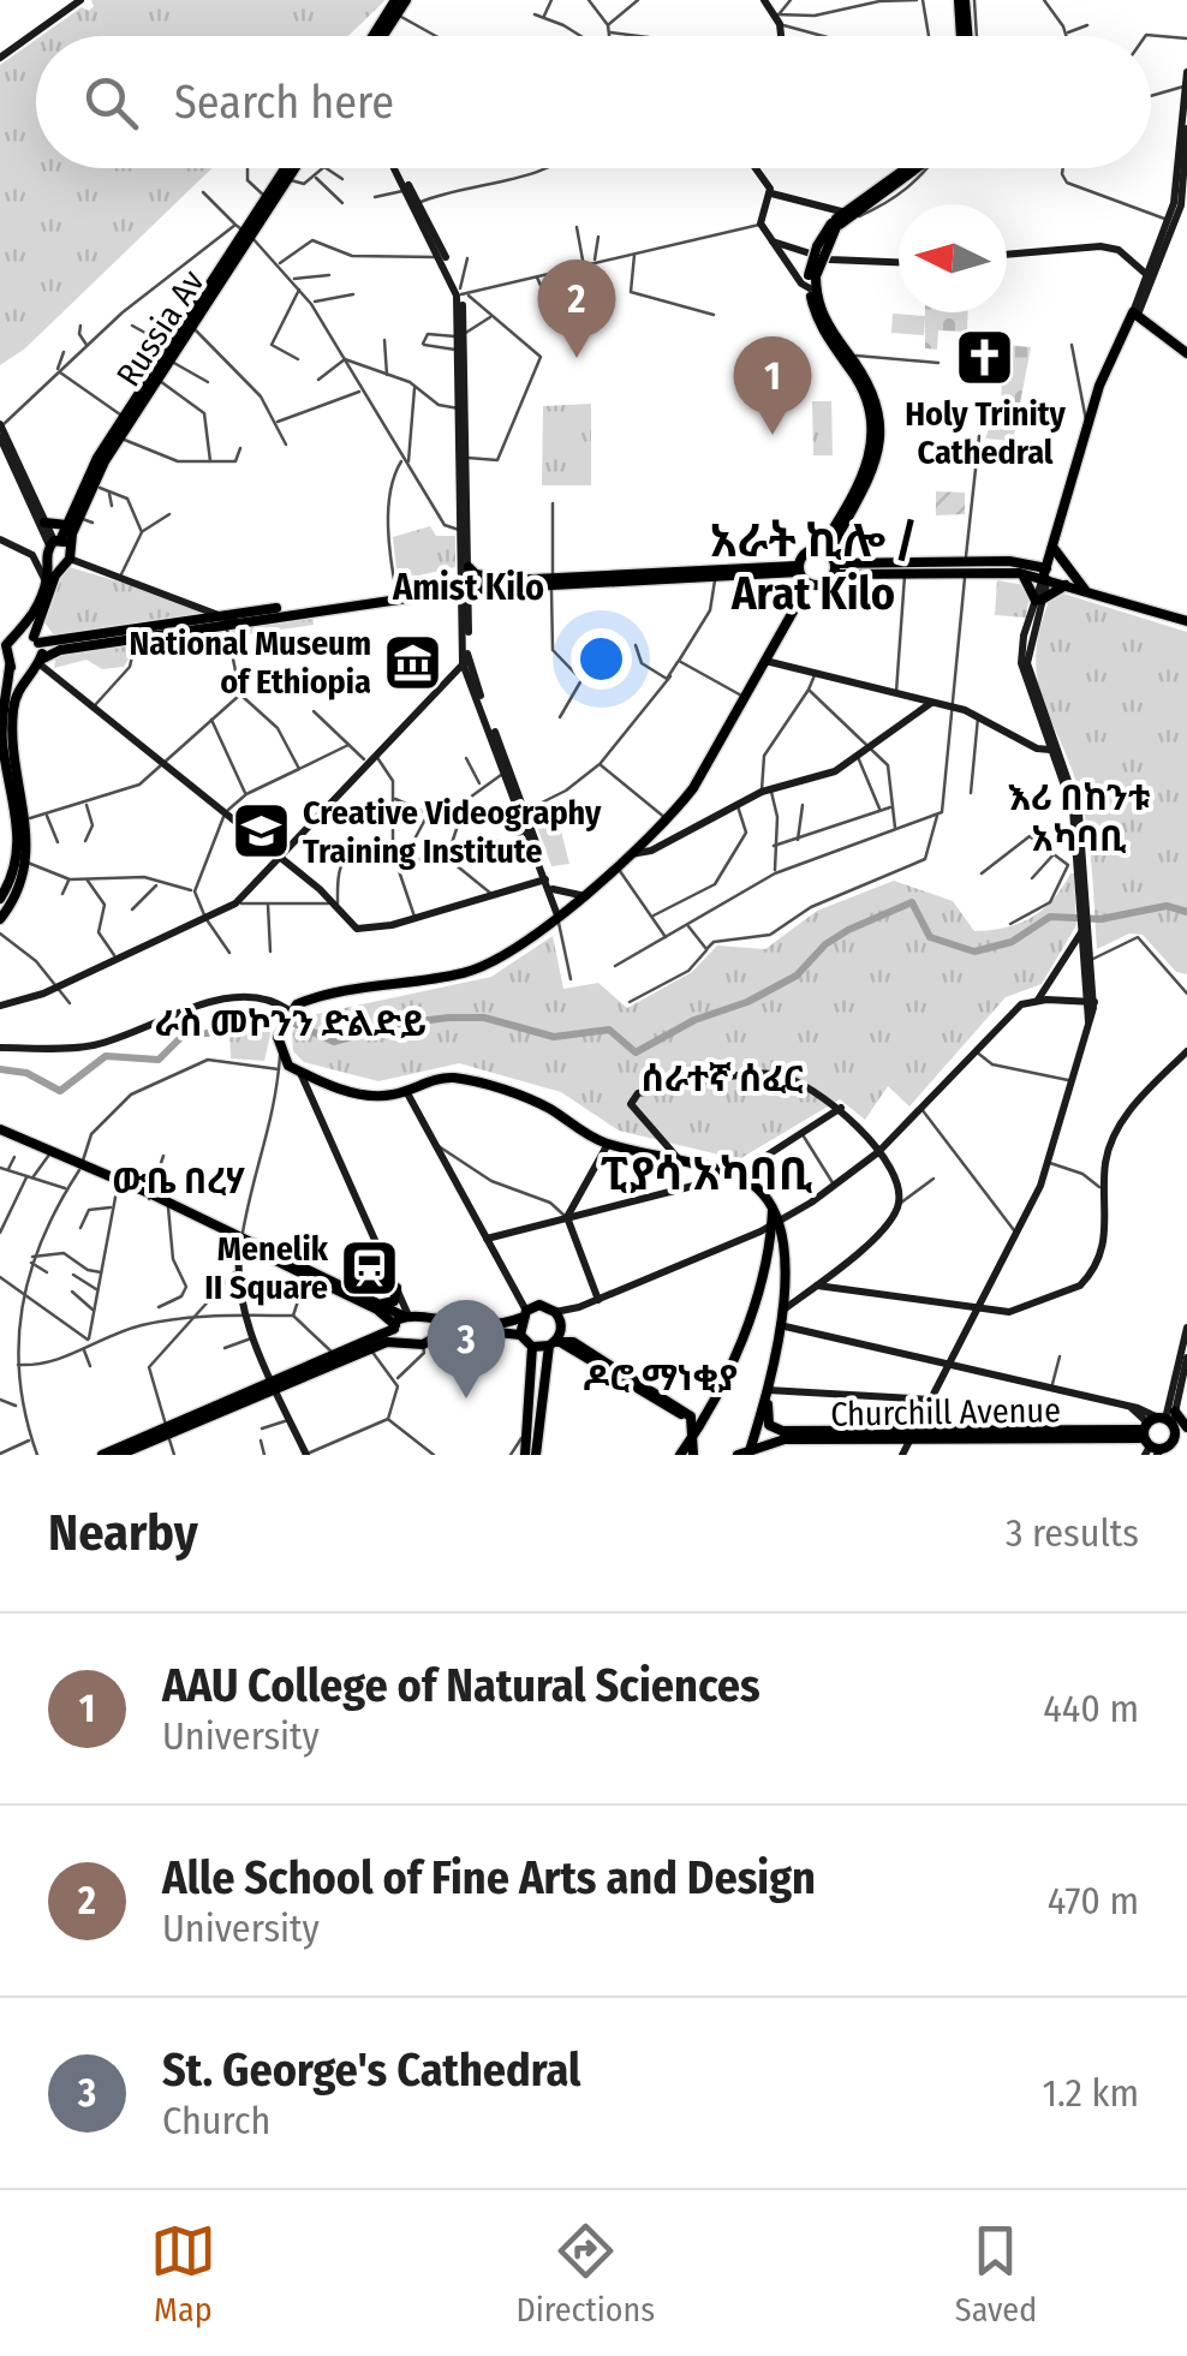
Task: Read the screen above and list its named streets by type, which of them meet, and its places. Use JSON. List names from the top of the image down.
{
  "streets": {
    "main road": ["Russia Av", "Churchill Avenue"]
  },
  "districts": [
    "አራት ኪሎ / Arat Kilo",
    "Amist Kilo",
    "እሪ በከንቱ አካባቢ",
    "ራስ መኮንን ድልድይ",
    "ሰራተኛ ሰፈር",
    "ፒያሳ አካባቢ",
    "ውቤ በረሃ",
    "ዶሮ ማነቂያ"
  ],
  "places": {
    "church": ["Holy Trinity Cathedral"],
    "museum": ["National Museum of Ethiopia"],
    "school or university": ["Creative Videography Training Institute"],
    "station": ["Menelik II Square"]
  },
  "north": "left",
  "page": {
    "search": "Search here",
    "pins": ["2", "1", "3"],
    "heading": ["Nearby", "3 results"],
    "list": [
      {
        "mark": "1",
        "name": "AAU College of Natural Sciences",
        "note": "University",
        "value": "440 m"
      },
      {
        "mark": "2",
        "name": "Alle School of Fine Arts and Design",
        "note": "University",
        "value": "470 m"
      },
      {
        "mark": "3",
        "name": "St. George's Cathedral",
        "note": "Church",
        "value": "1.2 km"
      }
    ],
    "nav": ["Map", "Directions", "Saved"]
  }
}
